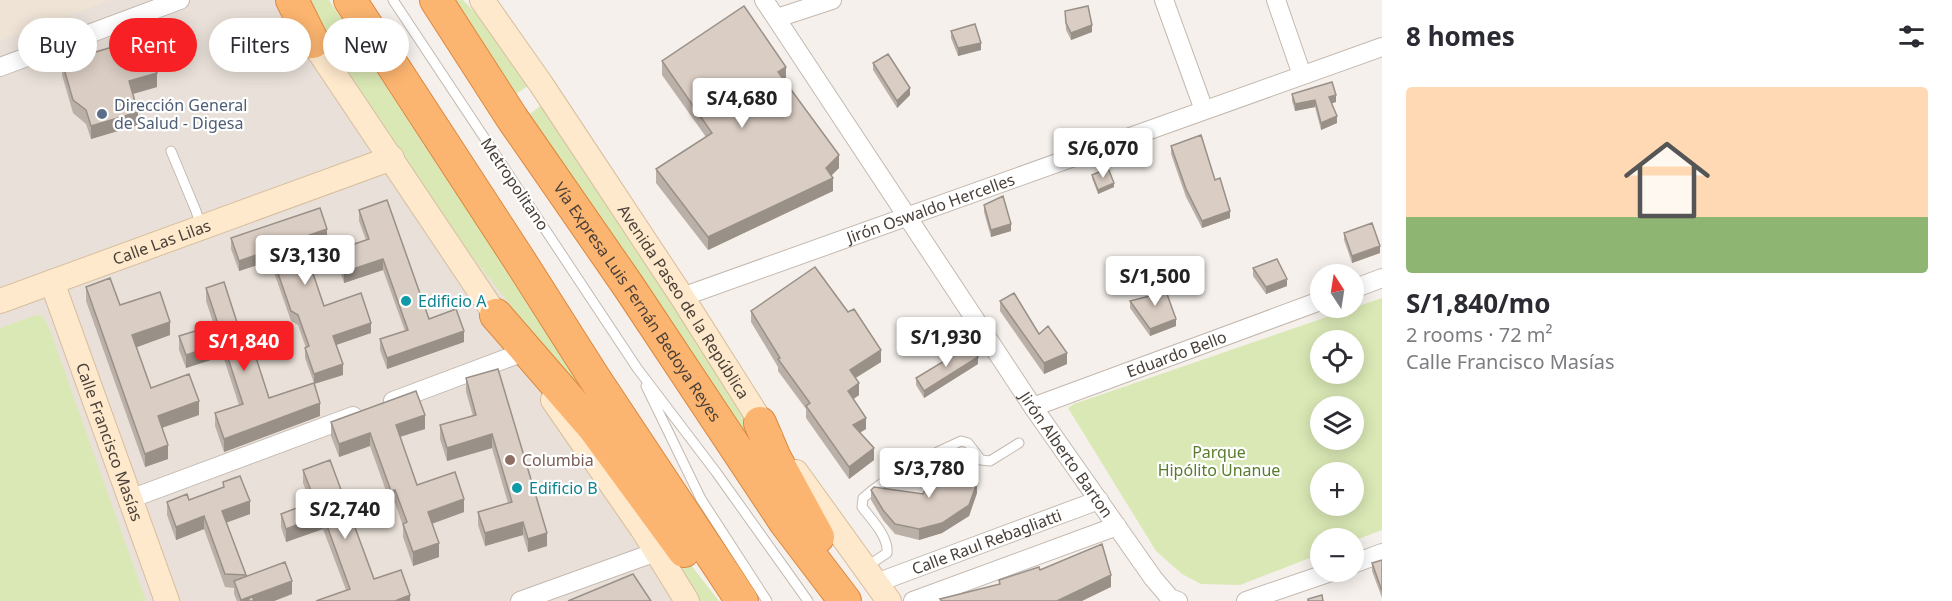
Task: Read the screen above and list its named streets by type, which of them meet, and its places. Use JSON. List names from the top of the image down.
{
  "streets": {
    "highway": ["Vía Expresa Luis Fernán Bedoya Reyes"],
    "main road": ["Calle Las Lilas", "Avenida Paseo de la República", "Calle Francisco Masías"],
    "street": [
      "Jirón Oswaldo Hercelles",
      "Eduardo Bello",
      "Jirón Alberto Barton",
      "Calle Raul Rebagliatti"
    ],
    "lane": ["Metropolitano"]
  },
  "crossings": [
    ["Jirón Oswaldo Hercelles", "Avenida Paseo de la República"],
    ["Jirón Oswaldo Hercelles", "Jirón Alberto Barton"],
    ["Calle Las Lilas", "Calle Francisco Masías"],
    ["Eduardo Bello", "Jirón Alberto Barton"],
    ["Jirón Alberto Barton", "Calle Raul Rebagliatti"]
  ],
  "parks": ["Parque Hipólito Unanue"],
  "places": [
    "Dirección General de Salud - Digesa",
    "Edificio A",
    "Columbia",
    "Edificio B"
  ],
  "north": "top",
  "page": {
    "heading": "8 homes",
    "chip": [
      "Buy",
      "Rent",
      "Filters",
      "New"
    ],
    "list": [
      {
        "name": "S/1,840/mo",
        "note": "2 rooms · 72 m² · Calle Francisco Masías"
      }
    ],
    "price": [
      "S/4,680",
      "S/6,070",
      "S/3,130",
      "S/1,500",
      "S/1,930",
      "S/1,840",
      "S/3,780",
      "S/2,740"
    ],
    "map_buttons": ["+", "−"]
  }
}
